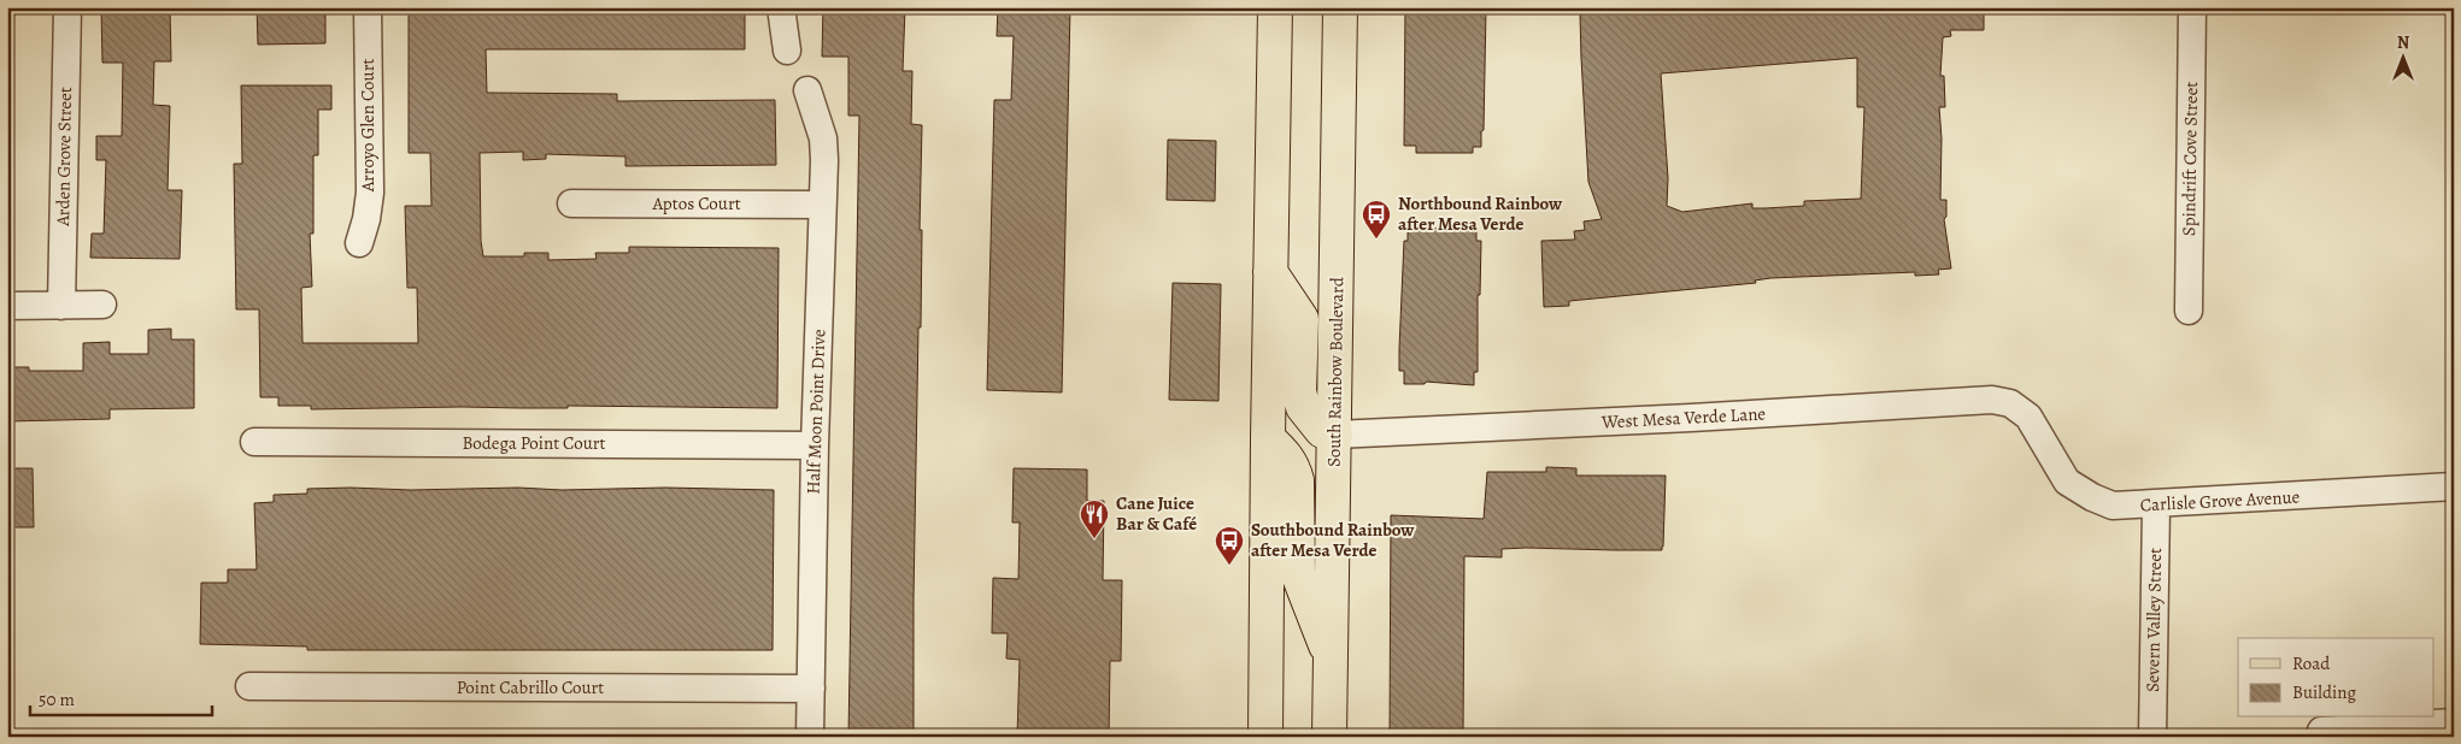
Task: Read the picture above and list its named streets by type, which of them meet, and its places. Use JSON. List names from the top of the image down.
{
  "streets": {
    "main road": ["South Rainbow Boulevard"],
    "street": [
      "Arroyo Glen Court",
      "Arden Grove Street",
      "Spindrift Cove Street",
      "Aptos Court",
      "Half Moon Point Drive",
      "West Mesa Verde Lane",
      "Bodega Point Court",
      "Carlisle Grove Avenue",
      "Severn Valley Street",
      "Point Cabrillo Court"
    ]
  },
  "crossings": [
    ["Aptos Court", "Half Moon Point Drive"],
    ["South Rainbow Boulevard", "West Mesa Verde Lane"],
    ["Half Moon Point Drive", "Bodega Point Court"],
    ["Half Moon Point Drive", "Point Cabrillo Court"],
    ["West Mesa Verde Lane", "Carlisle Grove Avenue"],
    ["Carlisle Grove Avenue", "Severn Valley Street"]
  ],
  "places": {
    "bus stop": ["Northbound Rainbow after Mesa Verde", "Southbound Rainbow after Mesa Verde"],
    "restaurant": ["Cane Juice Bar & Café"]
  },
  "legend": ["Road", "Building"],
  "scale_bar": "50 m",
  "north": "top"
}
